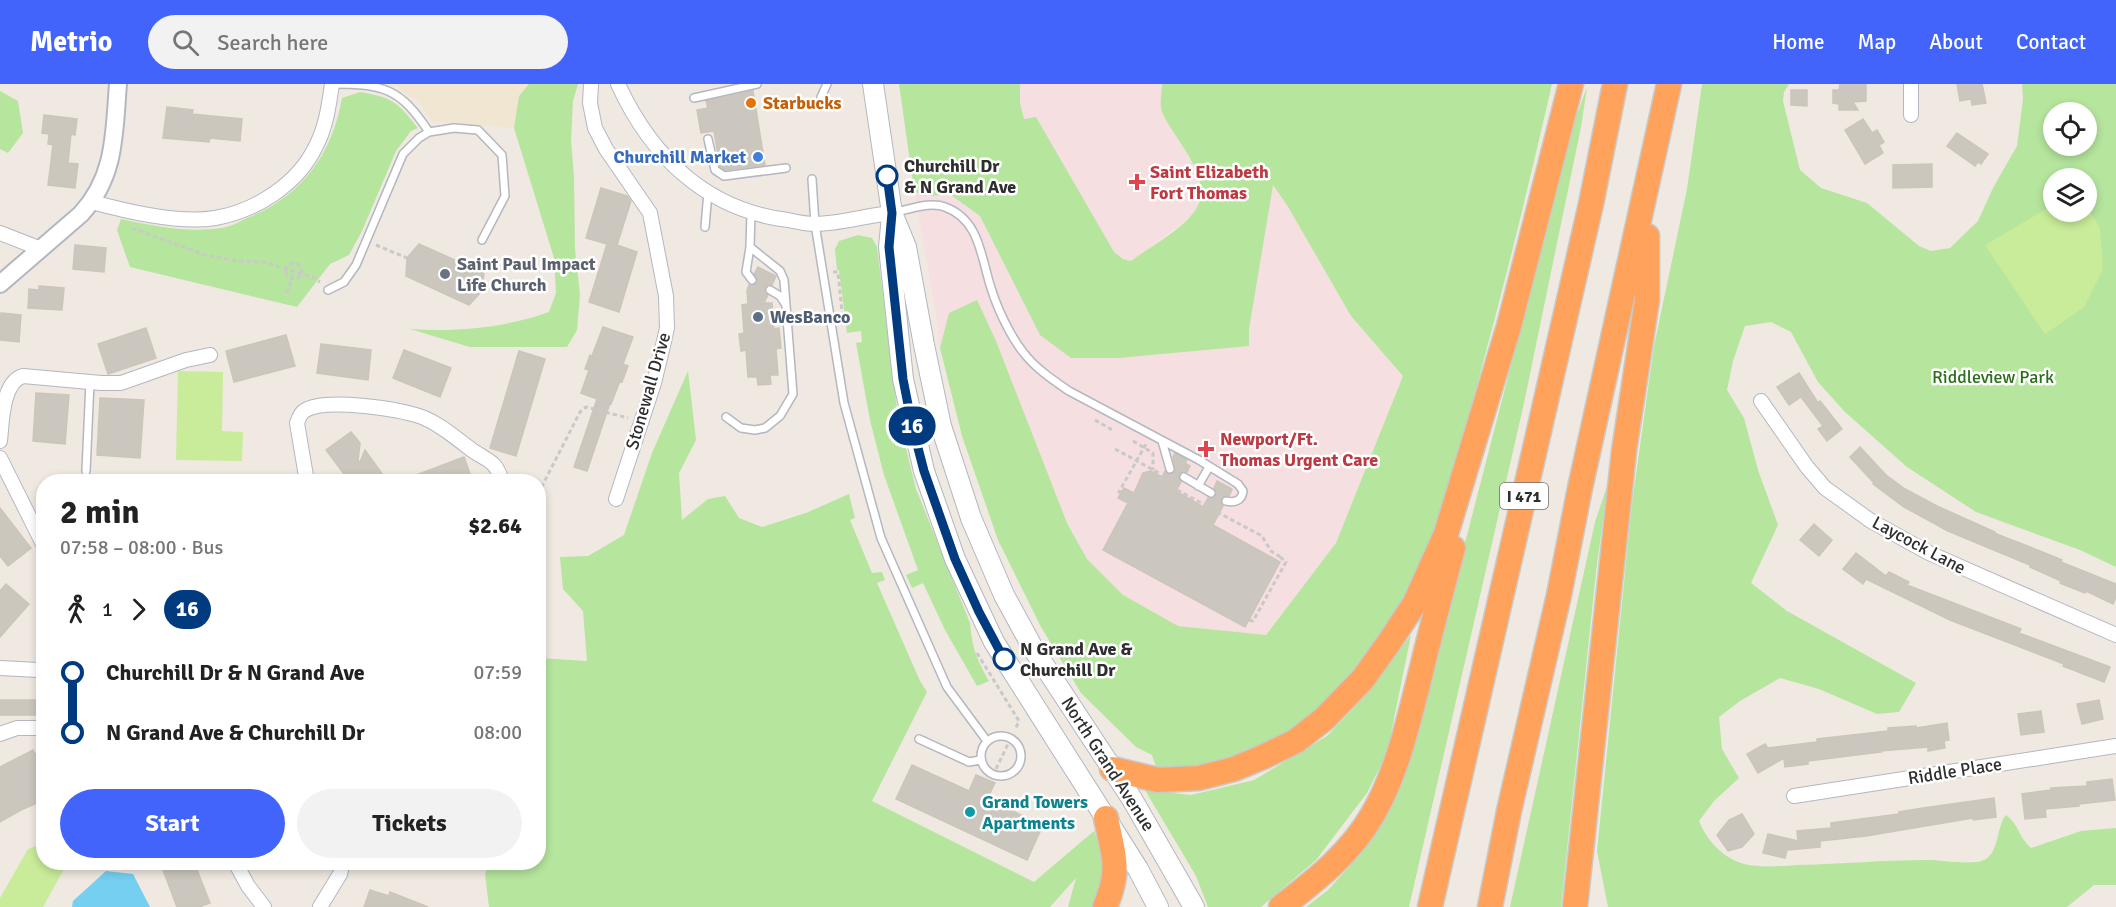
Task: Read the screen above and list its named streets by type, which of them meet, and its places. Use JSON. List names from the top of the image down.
{
  "streets": {
    "highway": ["I 471"],
    "main road": ["North Grand Avenue"],
    "street": ["Stonewall Drive", "Laycock Lane", "Riddle Place"]
  },
  "parks": ["Riddleview Park"],
  "places": {
    "other": [
      "Starbucks",
      "Churchill Market",
      "Churchill Dr & N Grand Ave",
      "Saint Paul Impact Life Church",
      "WesBanco",
      "N Grand Ave & Churchill Dr",
      "Grand Towers Apartments"
    ],
    "health": ["Saint Elizabeth Fort Thomas", "Newport/Ft. Thomas Urgent Care"]
  },
  "lines": ["bus line 16"],
  "page": {
    "header": "Metrio",
    "search": "Search here",
    "nav": [
      "Home",
      "Map",
      "About",
      "Contact"
    ],
    "on_map": "16",
    "heading": ["2 min", "07:58 – 08:00 · Bus", "$2.64"],
    "legs": ["1", "16"],
    "list": [
      {
        "name": "Churchill Dr & N Grand Ave",
        "value": "07:59"
      },
      {
        "name": "N Grand Ave & Churchill Dr",
        "value": "08:00"
      }
    ],
    "buttons": ["Start", "Tickets"]
  }
}
